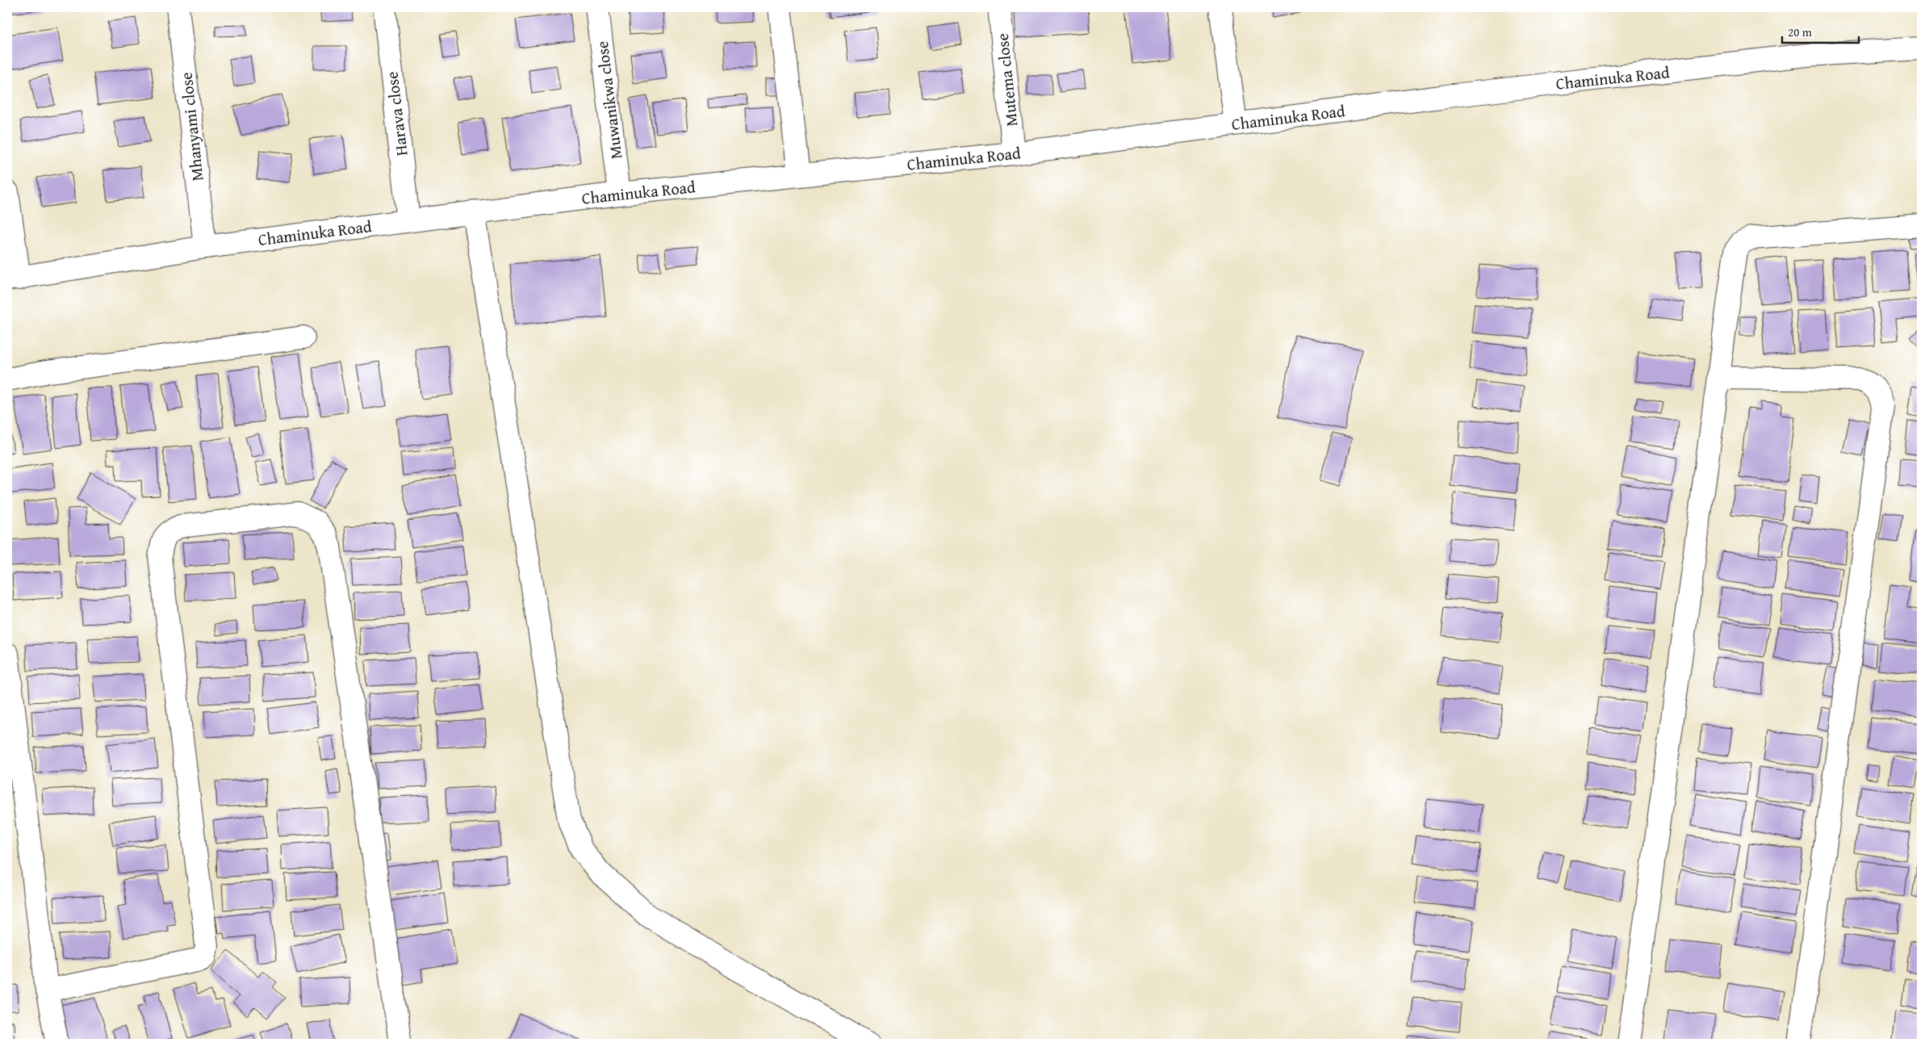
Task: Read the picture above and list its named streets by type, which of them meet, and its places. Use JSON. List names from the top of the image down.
{
  "streets": {
    "street": [
      "Chaminuka Road",
      "Mutema close",
      "Muwanikwa close",
      "Harava close",
      "Mhanyami close"
    ]
  },
  "crossings": [
    ["Chaminuka Road", "Mutema close"],
    ["Chaminuka Road", "Muwanikwa close"],
    ["Chaminuka Road", "Harava close"],
    ["Chaminuka Road", "Mhanyami close"]
  ],
  "scale_bar": "20 m"
}
